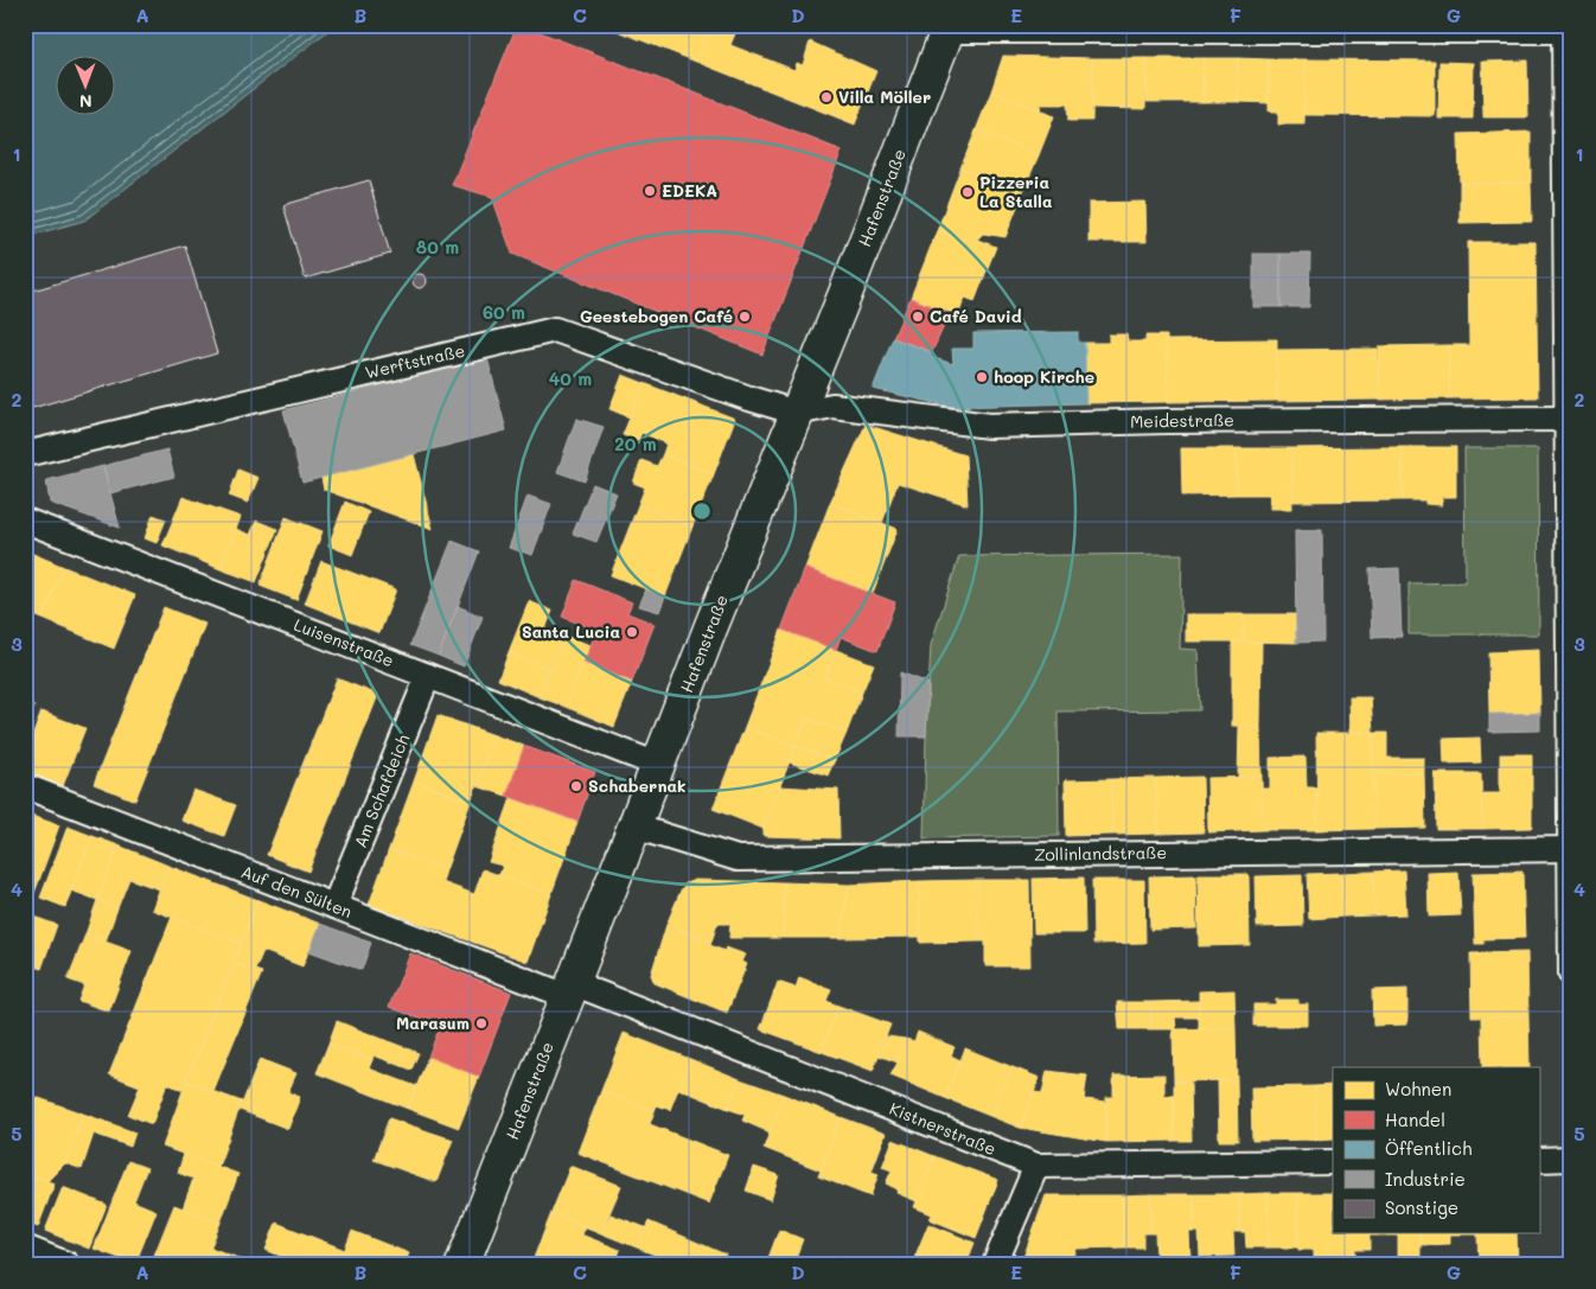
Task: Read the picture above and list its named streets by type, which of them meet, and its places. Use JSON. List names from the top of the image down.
{
  "streets": {
    "main road": ["Hafenstraße"],
    "street": [
      "Werftstraße",
      "Meidestraße",
      "Luisenstraße",
      "Am Schafdeich",
      "Zollinlandstraße",
      "Auf den Sülten",
      "Kistnerstraße"
    ]
  },
  "crossings": [
    ["Hafenstraße", "Werftstraße"],
    ["Hafenstraße", "Meidestraße"],
    ["Hafenstraße", "Luisenstraße"],
    ["Hafenstraße", "Zollinlandstraße"],
    ["Hafenstraße", "Auf den Sülten"],
    ["Hafenstraße", "Kistnerstraße"],
    ["Werftstraße", "Meidestraße"],
    ["Luisenstraße", "Am Schafdeich"],
    ["Am Schafdeich", "Auf den Sülten"],
    ["Auf den Sülten", "Kistnerstraße"]
  ],
  "places": [
    "Villa Möller",
    "EDEKA",
    "Pizzeria La Stalla",
    "Geestebogen Café",
    "Café David",
    "hoop Kirche",
    "Santa Lucia",
    "Schabernak",
    "Marasum"
  ],
  "legend": [
    "Wohnen",
    "Handel",
    "Öffentlich",
    "Industrie",
    "Sonstige"
  ],
  "north": "bottom",
  "grid": {
    "columns": [
      "A",
      "B",
      "C",
      "D",
      "E",
      "F",
      "G"
    ],
    "rows": [
      "1",
      "2",
      "3",
      "4",
      "5"
    ]
  },
  "rings": [
    "80 m",
    "60 m",
    "40 m",
    "20 m"
  ]
}
